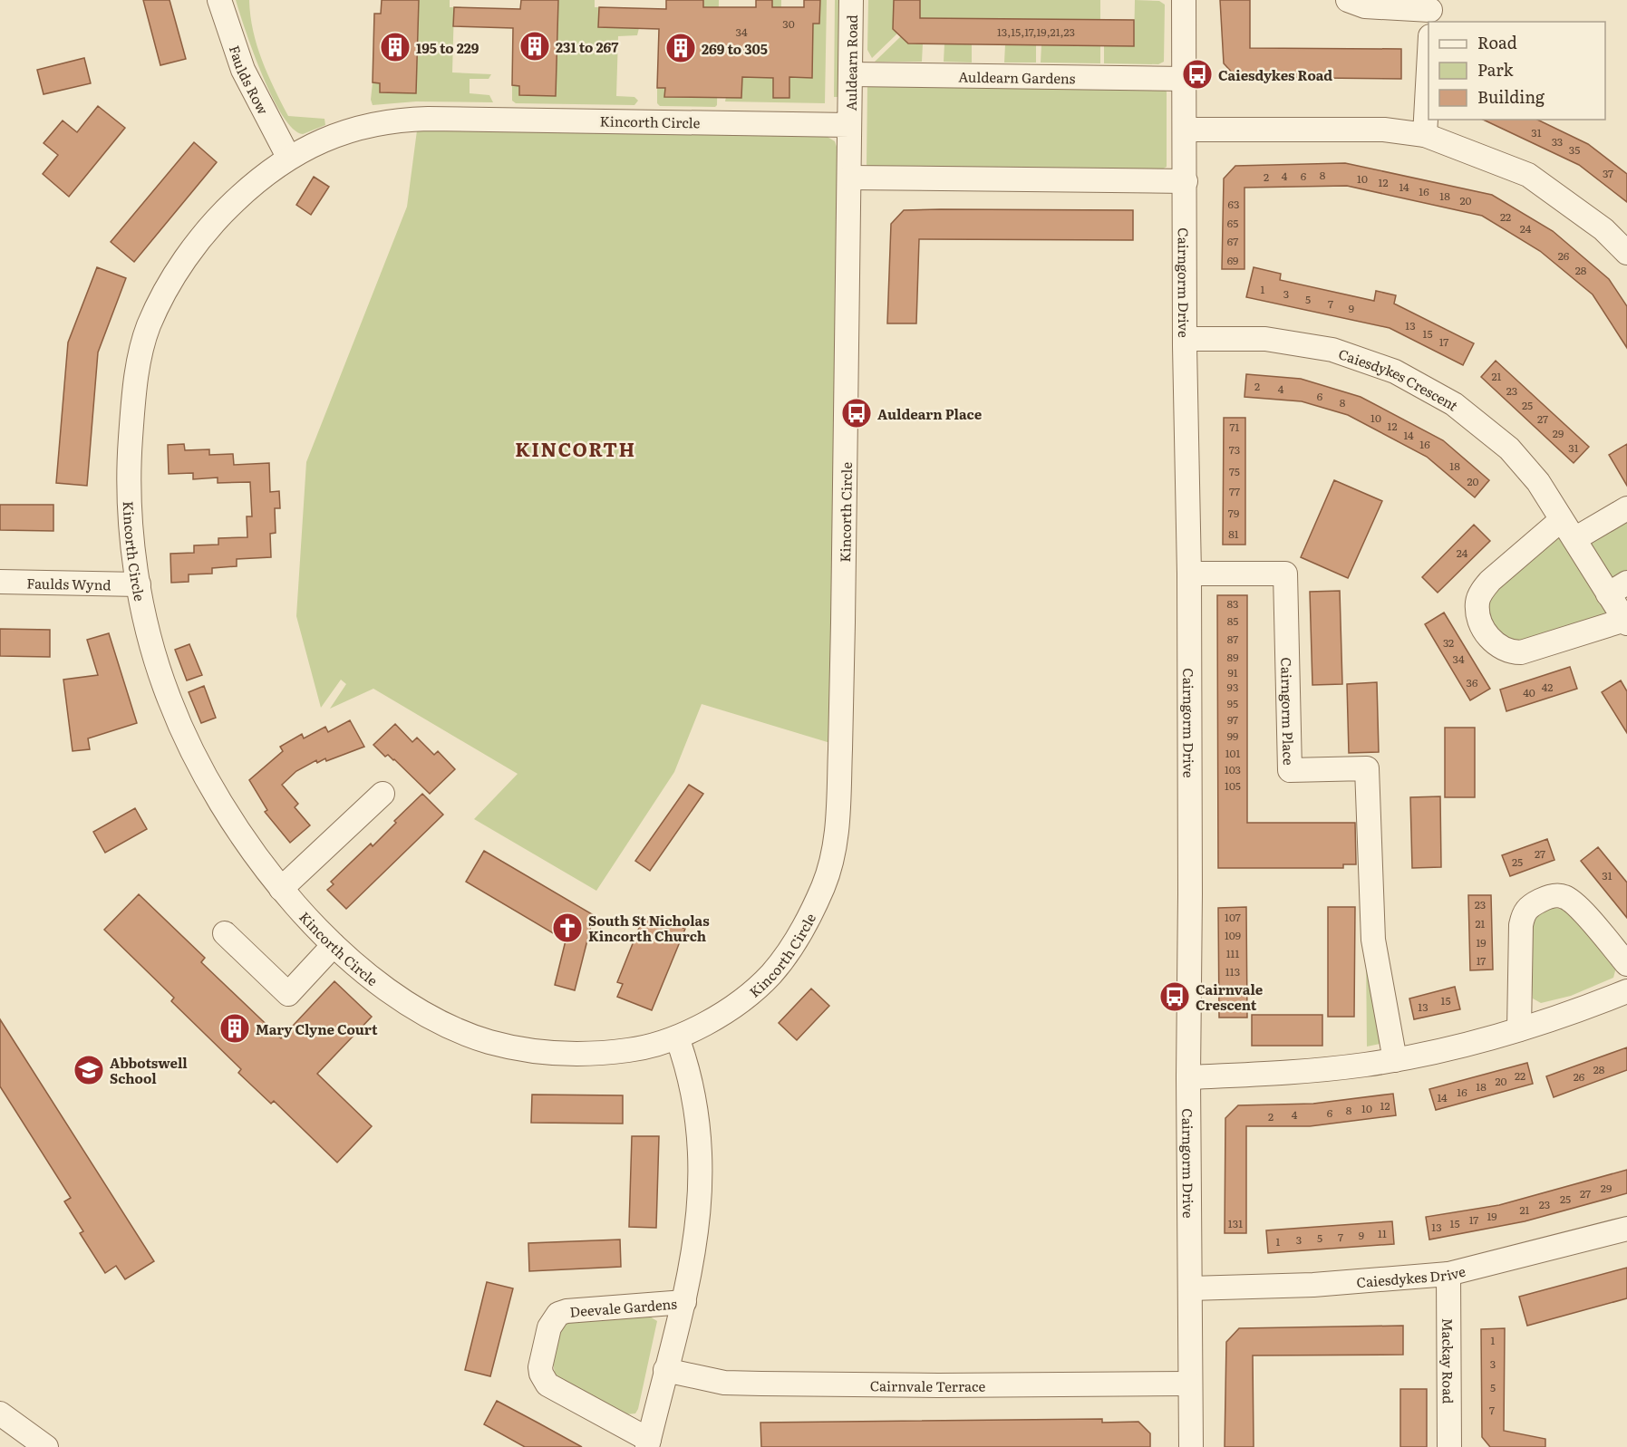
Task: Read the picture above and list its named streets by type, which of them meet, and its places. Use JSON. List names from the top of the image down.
{
  "streets": {
    "street": [
      "Auldearn Road",
      "Auldearn Gardens",
      "Faulds Row",
      "Kincorth Circle",
      "Cairngorm Drive",
      "Caiesdykes Crescent",
      "Faulds Wynd",
      "Cairngorm Place",
      "Caiesdykes Drive",
      "Deevale Gardens",
      "Mackay Road",
      "Cairnvale Terrace"
    ]
  },
  "crossings": [
    ["Auldearn Road", "Auldearn Gardens"],
    ["Auldearn Road", "Kincorth Circle"],
    ["Auldearn Gardens", "Cairngorm Drive"],
    ["Faulds Row", "Kincorth Circle"],
    ["Kincorth Circle", "Faulds Wynd"],
    ["Kincorth Circle", "Deevale Gardens"],
    ["Cairngorm Drive", "Caiesdykes Crescent"],
    ["Cairngorm Drive", "Cairngorm Place"],
    ["Cairngorm Drive", "Caiesdykes Drive"],
    ["Cairngorm Drive", "Cairnvale Terrace"],
    ["Caiesdykes Drive", "Mackay Road"],
    ["Deevale Gardens", "Cairnvale Terrace"]
  ],
  "districts": ["KINCORTH"],
  "places": {
    "building": [
      "231 to 267",
      "195 to 229",
      "269 to 305",
      "Mary Clyne Court"
    ],
    "bus stop": ["Caiesdykes Road", "Auldearn Place", "Cairnvale Crescent"],
    "church": ["South St Nicholas Kincorth Church"],
    "school or university": ["Abbotswell School"]
  },
  "house_numbers": [
    "30",
    "34",
    "13,15,17,19,21,23",
    "31",
    "33",
    "35",
    "37",
    "8",
    "4",
    "6",
    "2",
    "10",
    "12",
    "14",
    "16",
    "18",
    "20",
    "63",
    "22",
    "65",
    "24",
    "67",
    "26",
    "69",
    "28",
    "1",
    "3",
    "5",
    "7",
    "9",
    "13",
    "15",
    "17",
    "21",
    "2",
    "4",
    "23",
    "6",
    "8",
    "25",
    "10",
    "27",
    "12",
    "71",
    "29",
    "14",
    "16",
    "31",
    "73",
    "18",
    "75",
    "20",
    "77",
    "79",
    "81",
    "24",
    "83",
    "85",
    "87",
    "32",
    "89",
    "34",
    "91",
    "36",
    "93",
    "42",
    "40",
    "95",
    "97",
    "99",
    "101",
    "103",
    "105",
    "27",
    "25",
    "31",
    "23",
    "107",
    "21",
    "109",
    "19",
    "111",
    "17",
    "113",
    "15",
    "13",
    "28",
    "22",
    "26",
    "20",
    "18",
    "16",
    "14",
    "12",
    "10",
    "8",
    "6",
    "4",
    "2",
    "29",
    "27",
    "25",
    "23",
    "21",
    "19",
    "17",
    "131",
    "15",
    "13",
    "11",
    "9",
    "7",
    "5",
    "3",
    "1",
    "1",
    "3",
    "5",
    "7"
  ],
  "legend": ["Road", "Park", "Building"]
}
